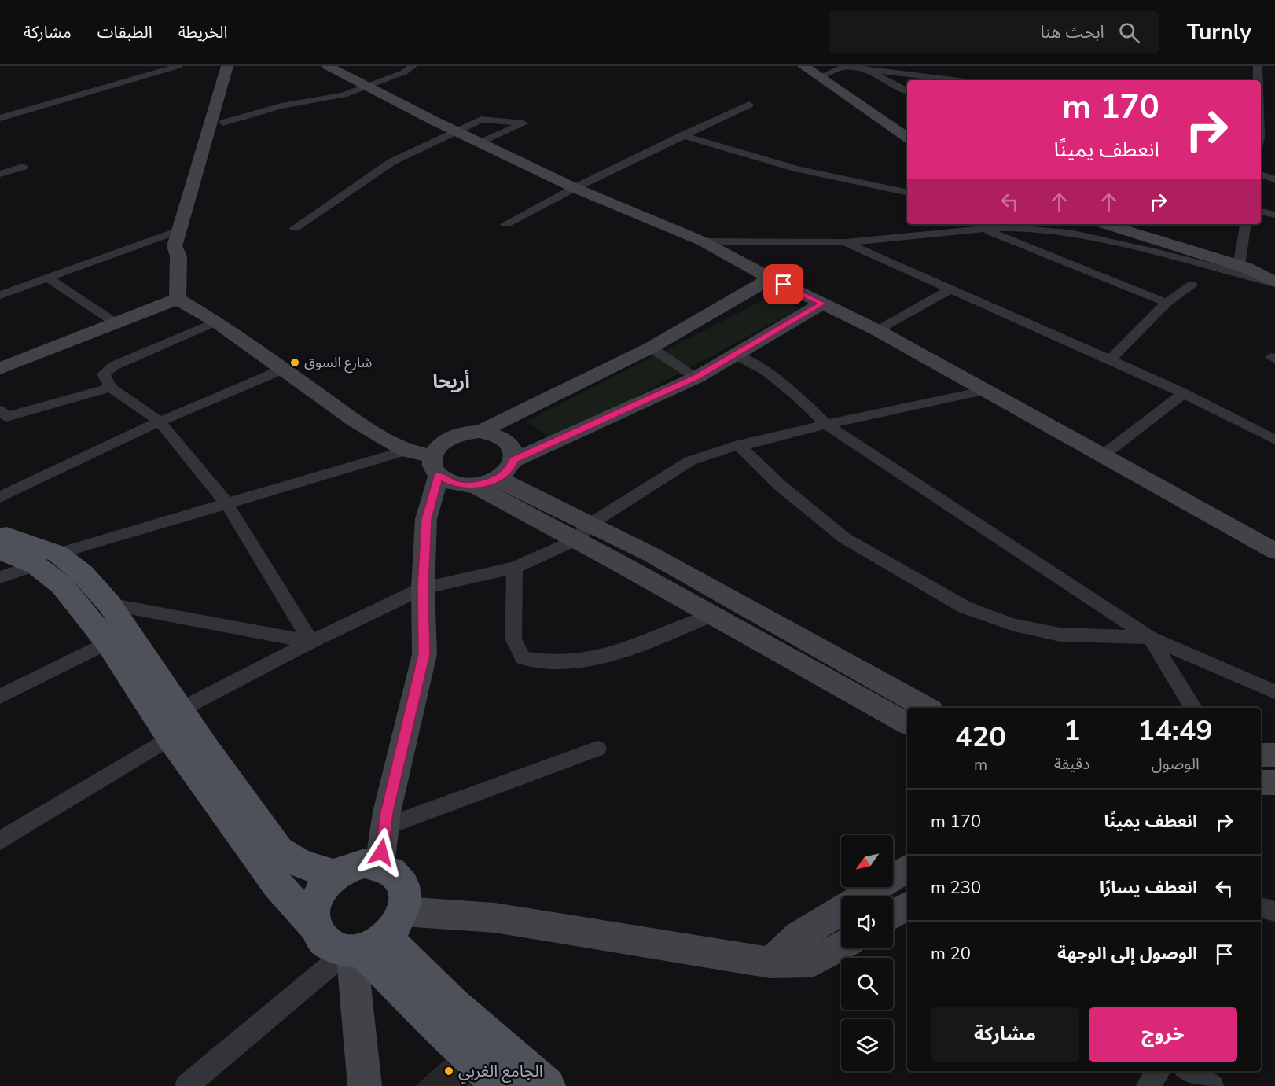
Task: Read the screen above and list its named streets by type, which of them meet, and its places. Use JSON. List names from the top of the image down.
{
  "districts": ["أريحا"],
  "places": ["شارع السوق", "الجامع الغربي"],
  "north": "bottom left",
  "page": {
    "header": "Turnly",
    "search": "ابحث هنا",
    "nav": ["الخريطة", "الطبقات", "مشاركة"],
    "turn": ["170 m", "انعطف يمينًا"],
    "eta": [
      "14:49",
      "الوصول",
      "1",
      "دقيقة",
      "420",
      "m"
    ],
    "list": [
      {
        "name": "انعطف يمينًا",
        "value": "170 m"
      },
      {
        "name": "انعطف يسارًا",
        "value": "230 m"
      },
      {
        "name": "الوصول إلى الوجهة",
        "value": "20 m"
      }
    ],
    "buttons": ["خروج", "مشاركة"]
  }
}
